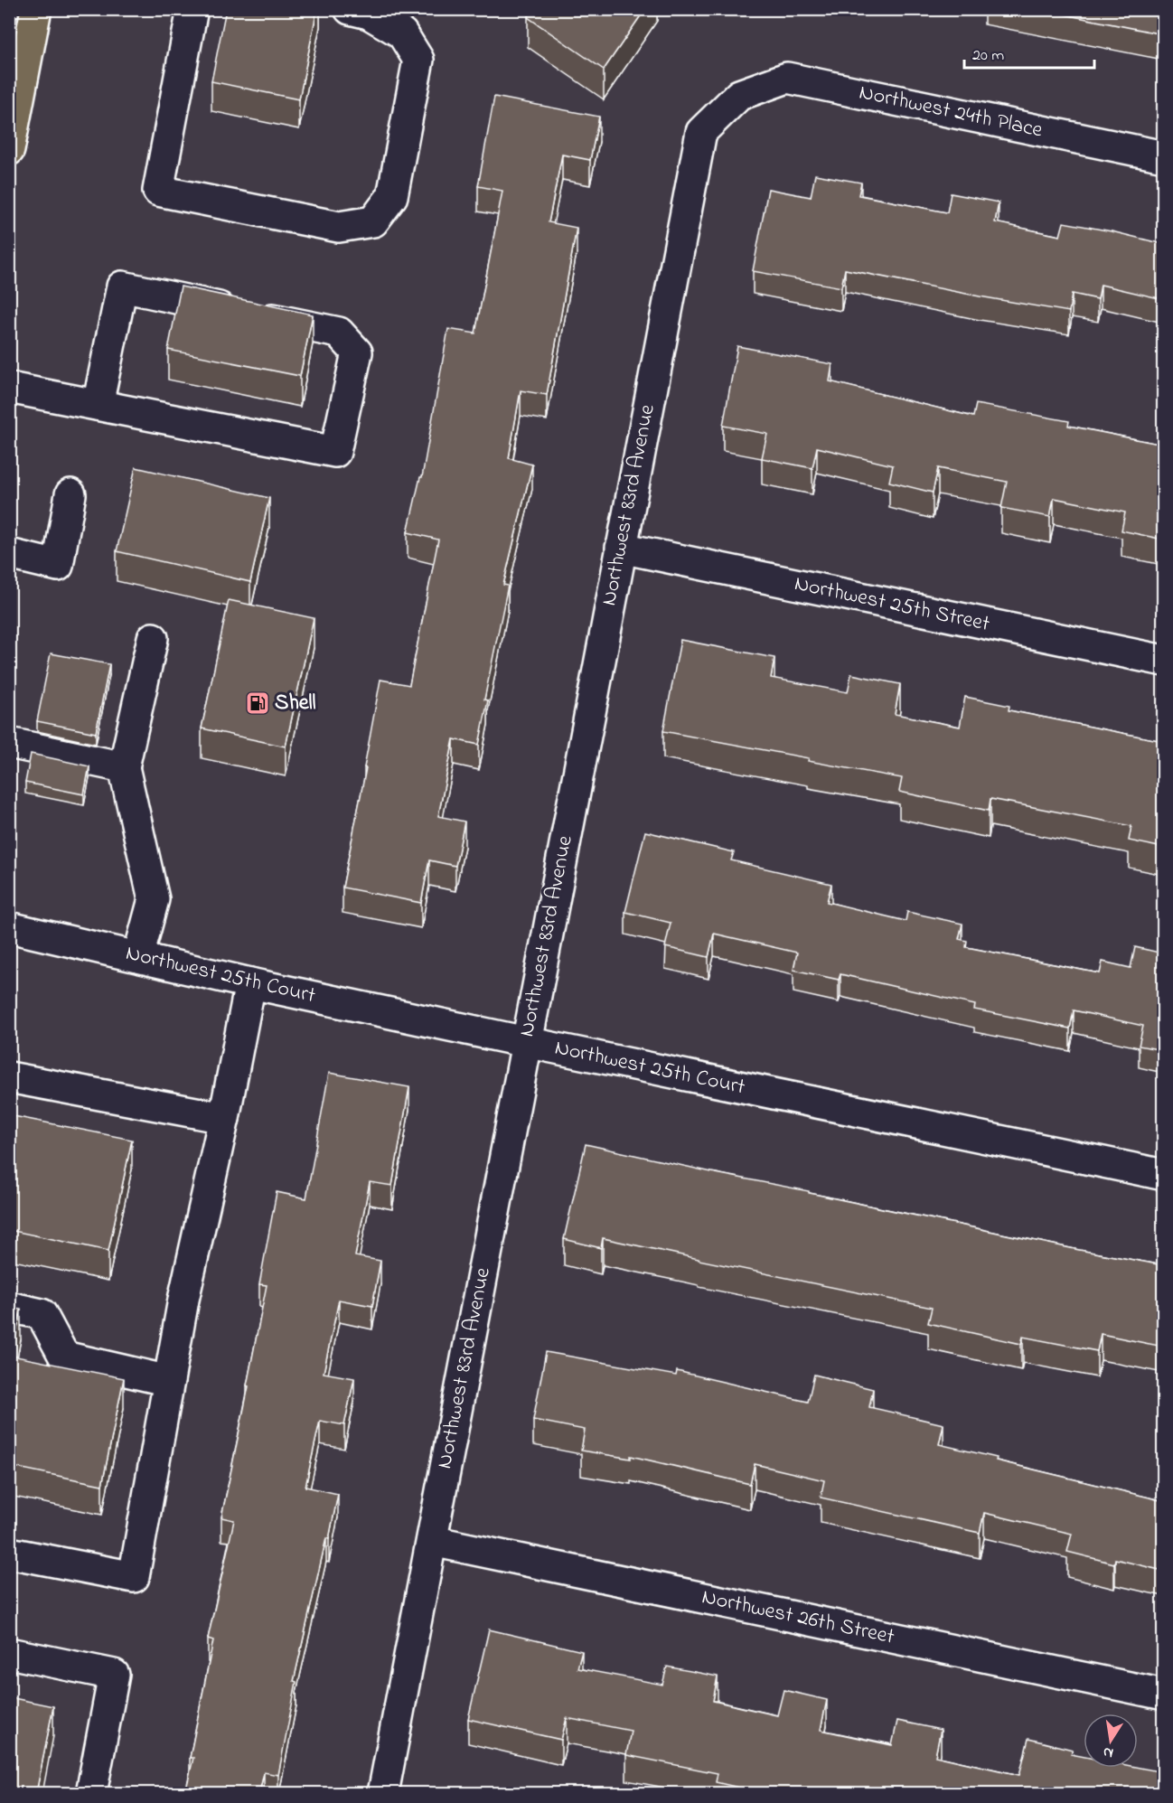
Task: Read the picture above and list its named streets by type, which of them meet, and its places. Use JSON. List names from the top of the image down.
{
  "streets": {
    "street": [
      "Northwest 24th Place",
      "Northwest 83rd Avenue",
      "Northwest 25th Street",
      "Northwest 25th Court",
      "Northwest 26th Street"
    ]
  },
  "crossings": [
    ["Northwest 24th Place", "Northwest 83rd Avenue"],
    ["Northwest 83rd Avenue", "Northwest 25th Street"],
    ["Northwest 83rd Avenue", "Northwest 25th Court"],
    ["Northwest 83rd Avenue", "Northwest 26th Street"]
  ],
  "places": {
    "fuel station": ["Shell"]
  },
  "scale_bar": "20 m",
  "north": "bottom"
}
